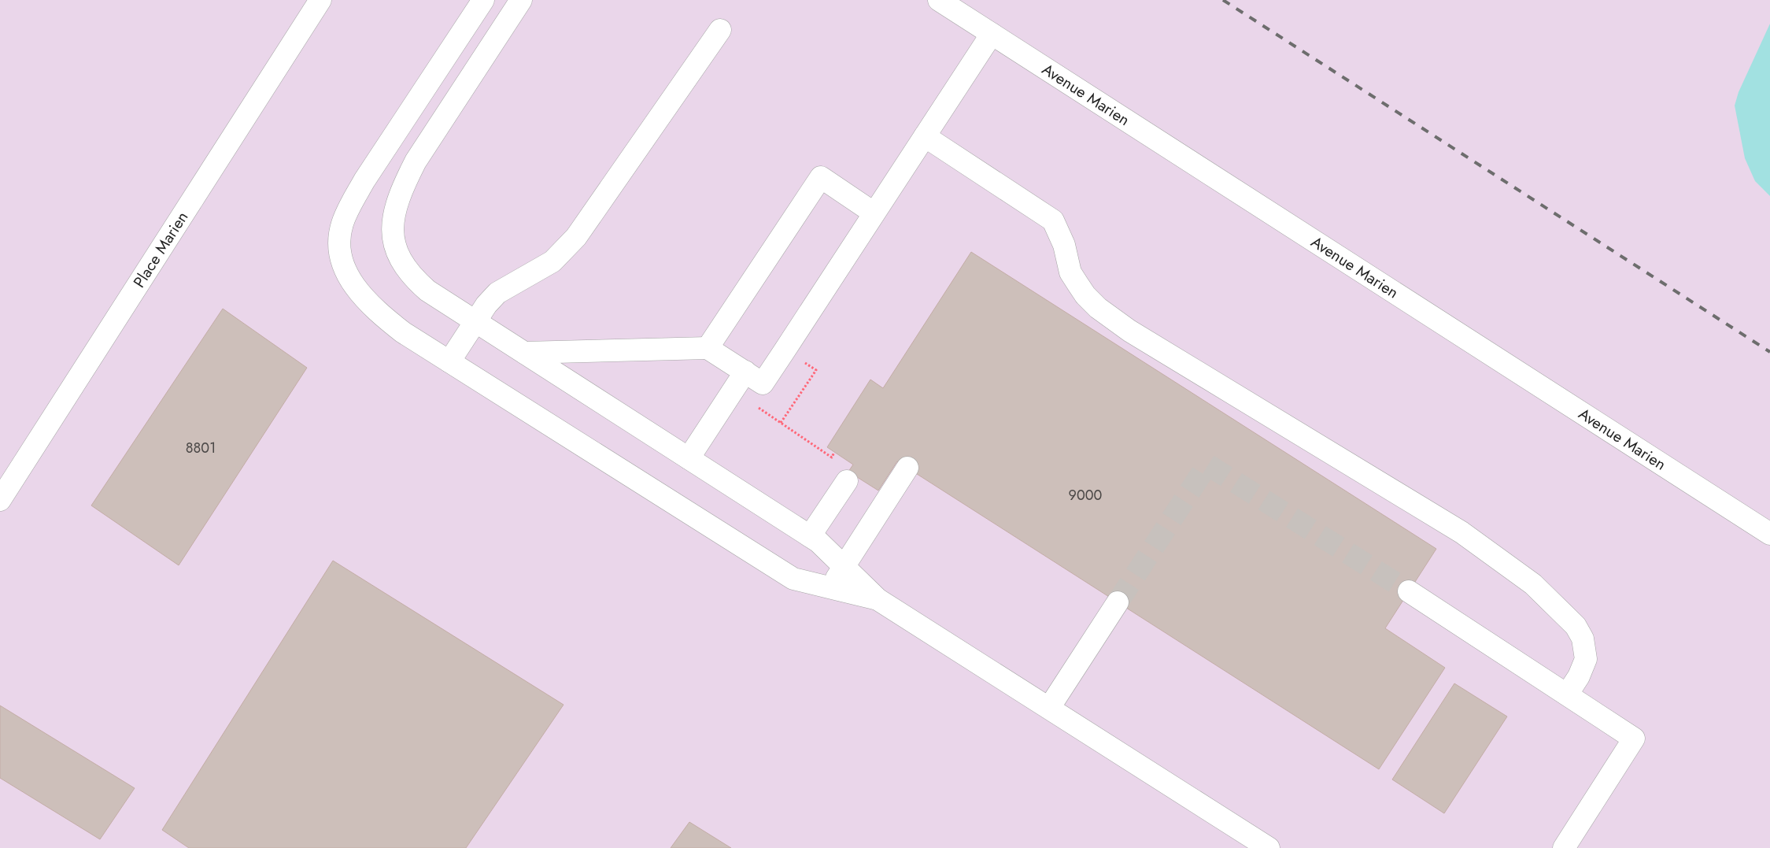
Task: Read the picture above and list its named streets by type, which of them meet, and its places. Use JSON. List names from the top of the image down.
{
  "streets": {
    "street": ["Avenue Marien", "Place Marien"]
  },
  "house_numbers": ["8801", "9000"]
}
